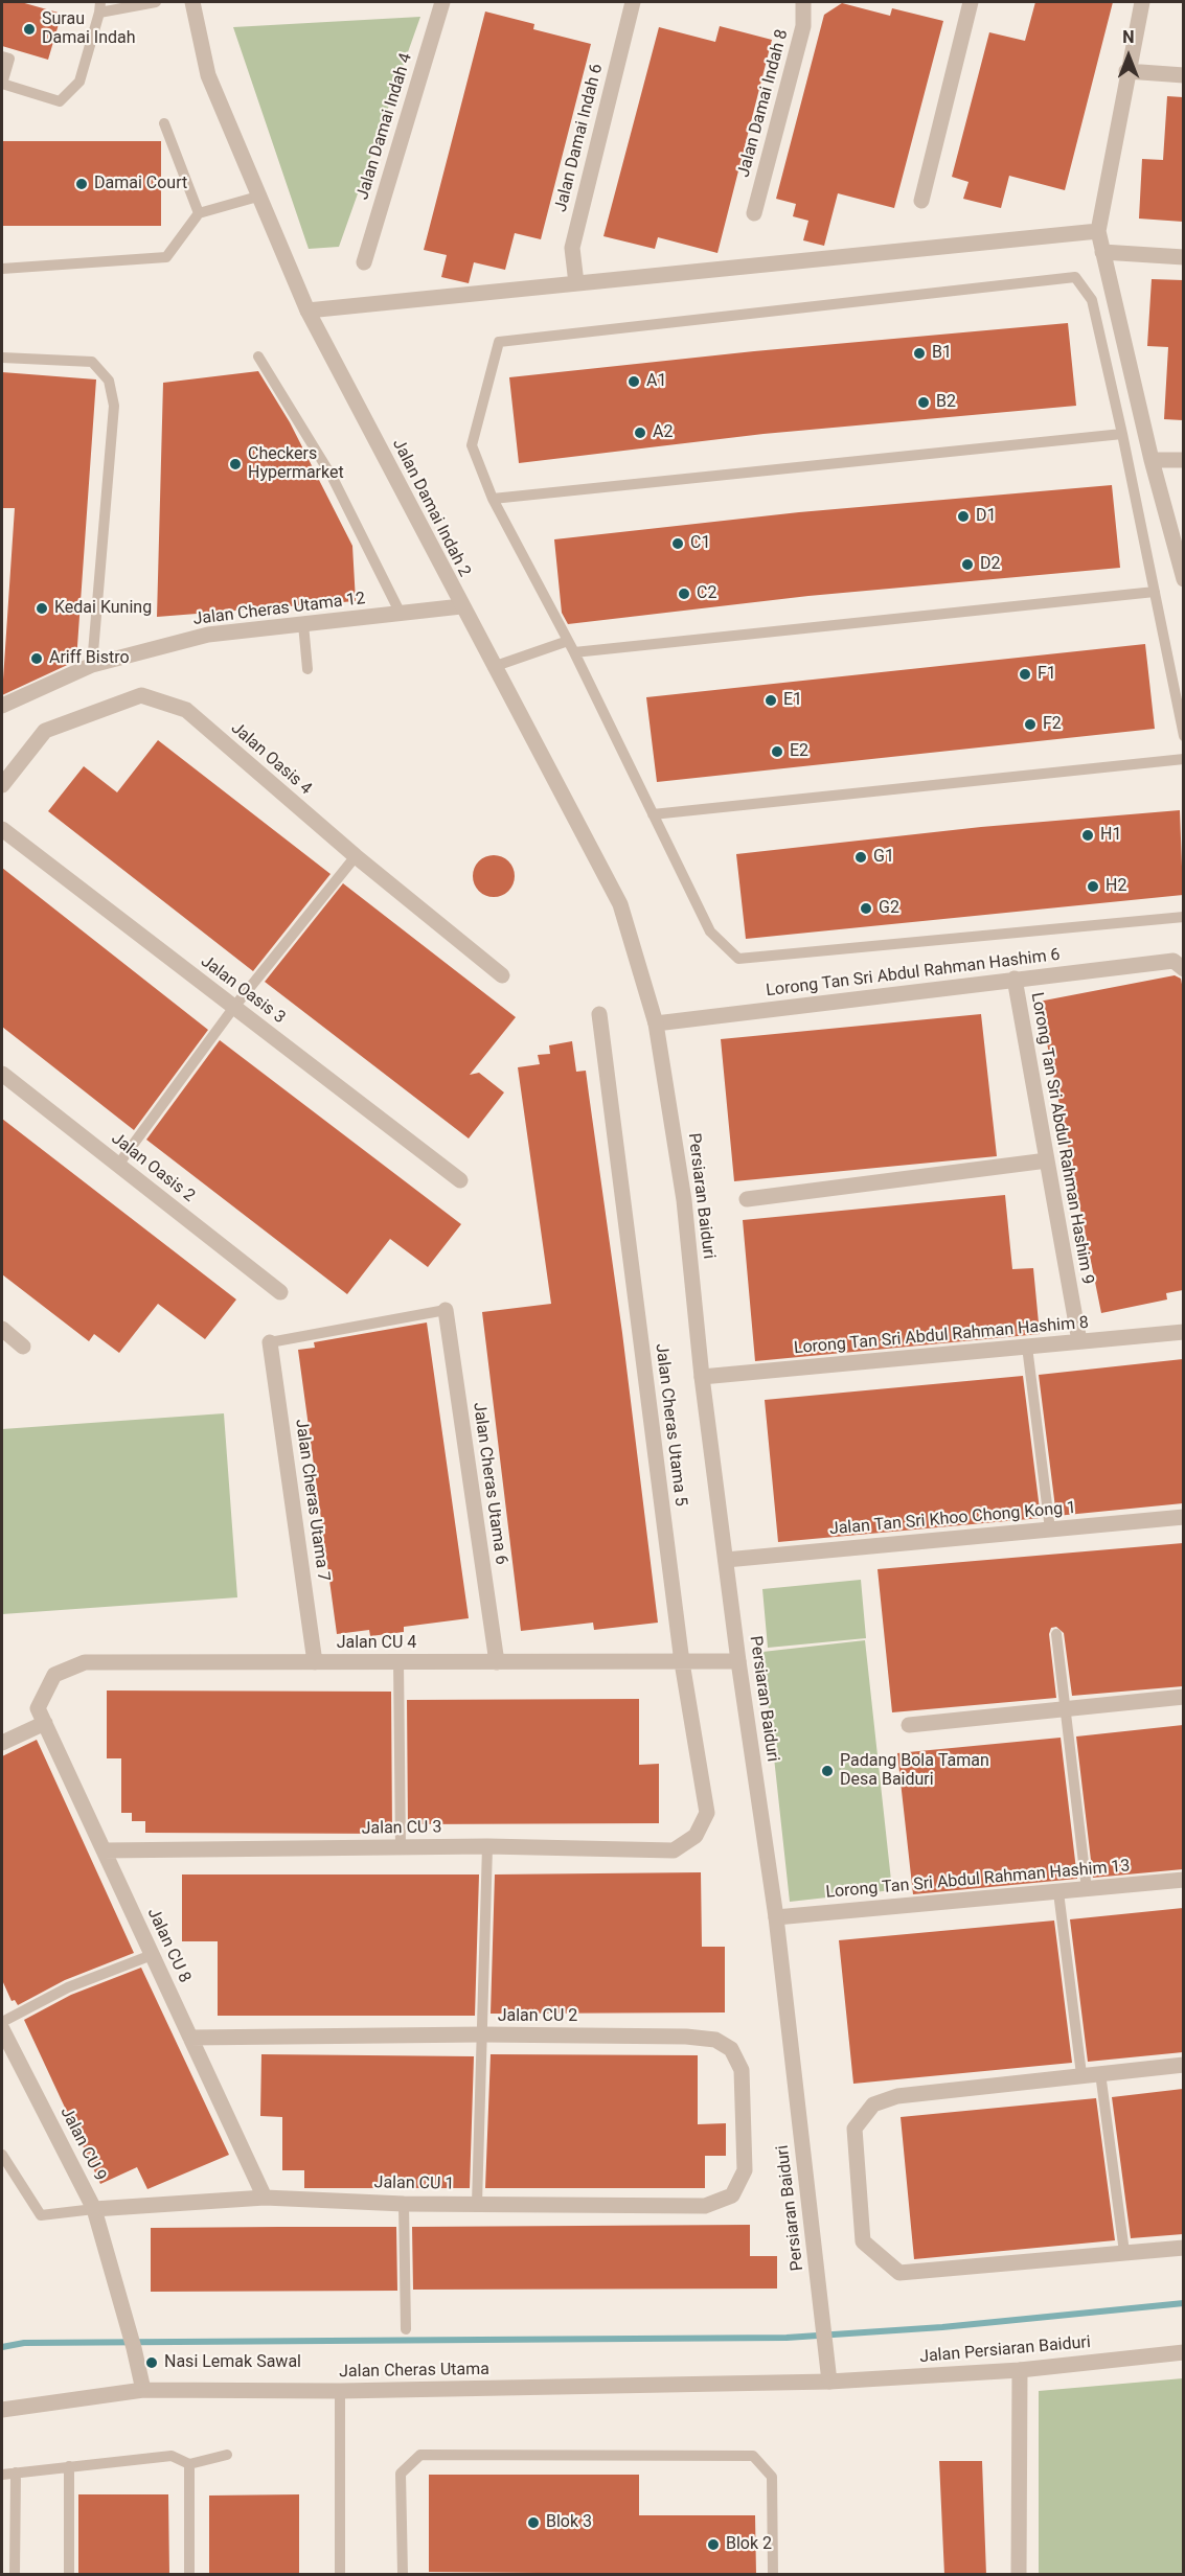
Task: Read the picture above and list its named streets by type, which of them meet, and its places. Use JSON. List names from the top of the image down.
{
  "streets": {
    "street": [
      "Jalan Damai Indah 8",
      "Jalan Damai Indah 4",
      "Jalan Damai Indah 6",
      "Jalan Damai Indah 2",
      "Jalan Cheras Utama 12",
      "Jalan Oasis 4",
      "Lorong Tan Sri Abdul Rahman Hashim 6",
      "Jalan Oasis 3",
      "Lorong Tan Sri Abdul Rahman Hashim 9",
      "Jalan Oasis 2",
      "Persiaran Baiduri",
      "Lorong Tan Sri Abdul Rahman Hashim 8",
      "Jalan Cheras Utama 5",
      "Jalan Cheras Utama 6",
      "Jalan Cheras Utama 7",
      "Jalan Tan Sri Khoo Chong Kong 1",
      "Jalan CU 4",
      "Jalan CU 3",
      "Lorong Tan Sri Abdul Rahman Hashim 13",
      "Jalan CU 8",
      "Jalan CU 2",
      "Jalan CU 9",
      "Jalan CU 1",
      "Jalan Persiaran Baiduri",
      "Jalan Cheras Utama"
    ]
  },
  "crossings": [
    ["Jalan Damai Indah 2", "Jalan Cheras Utama 12"],
    ["Jalan Damai Indah 2", "Lorong Tan Sri Abdul Rahman Hashim 6"],
    ["Jalan Damai Indah 2", "Persiaran Baiduri"],
    ["Lorong Tan Sri Abdul Rahman Hashim 6", "Lorong Tan Sri Abdul Rahman Hashim 9"],
    ["Lorong Tan Sri Abdul Rahman Hashim 6", "Persiaran Baiduri"],
    ["Lorong Tan Sri Abdul Rahman Hashim 9", "Lorong Tan Sri Abdul Rahman Hashim 8"],
    ["Persiaran Baiduri", "Lorong Tan Sri Abdul Rahman Hashim 8"],
    ["Persiaran Baiduri", "Jalan Tan Sri Khoo Chong Kong 1"],
    ["Persiaran Baiduri", "Jalan CU 4"],
    ["Persiaran Baiduri", "Lorong Tan Sri Abdul Rahman Hashim 13"],
    ["Persiaran Baiduri", "Jalan Persiaran Baiduri"],
    ["Persiaran Baiduri", "Jalan Cheras Utama"],
    ["Jalan Cheras Utama 5", "Jalan CU 4"],
    ["Jalan Cheras Utama 5", "Jalan CU 3"],
    ["Jalan Cheras Utama 6", "Jalan CU 4"],
    ["Jalan Cheras Utama 7", "Jalan CU 4"],
    ["Jalan CU 4", "Jalan CU 8"],
    ["Jalan CU 3", "Jalan CU 8"],
    ["Jalan CU 8", "Jalan CU 2"],
    ["Jalan CU 8", "Jalan CU 1"],
    ["Jalan CU 2", "Jalan CU 1"],
    ["Jalan CU 9", "Jalan CU 1"],
    ["Jalan CU 9", "Jalan Cheras Utama"],
    ["Jalan Persiaran Baiduri", "Jalan Cheras Utama"]
  ],
  "places": [
    "Surau Damai Indah",
    "Damai Court",
    "B1",
    "A1",
    "B2",
    "A2",
    "Checkers Hypermarket",
    "D1",
    "C1",
    "D2",
    "C2",
    "Kedai Kuning",
    "Ariff Bistro",
    "F1",
    "E1",
    "F2",
    "E2",
    "H1",
    "G1",
    "H2",
    "G2",
    "Padang Bola Taman Desa Baiduri",
    "Nasi Lemak Sawal",
    "Blok 3",
    "Blok 2"
  ],
  "north": "top"
}
